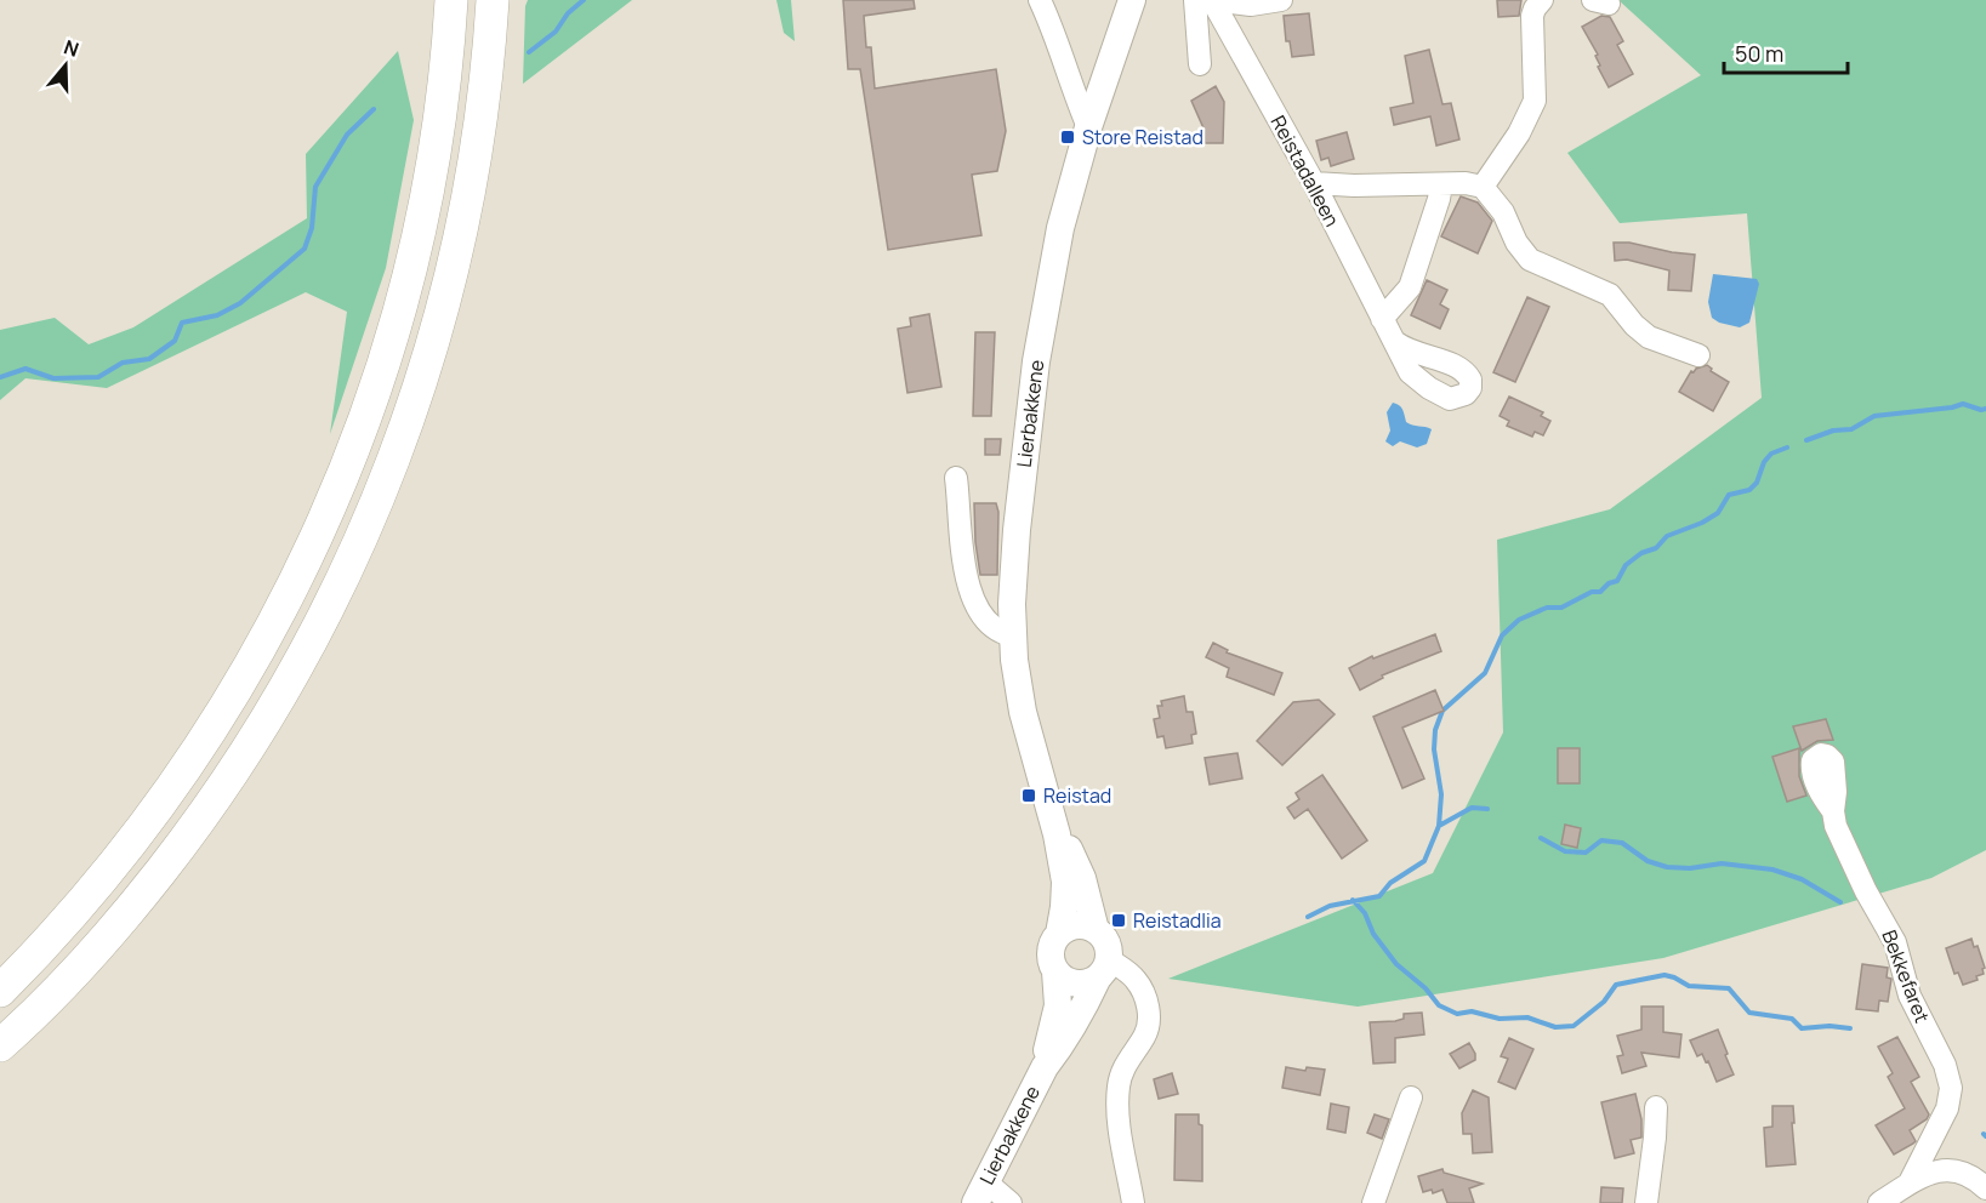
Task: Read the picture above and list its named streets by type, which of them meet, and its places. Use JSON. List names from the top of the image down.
{
  "streets": {
    "main road": ["Lierbakkene"],
    "street": ["Reistadalleen", "Bekkefaret"]
  },
  "places": {
    "transit": ["Store Reistad", "Reistad", "Reistadlia"]
  },
  "scale_bar": "50 m",
  "north": "top"
}
